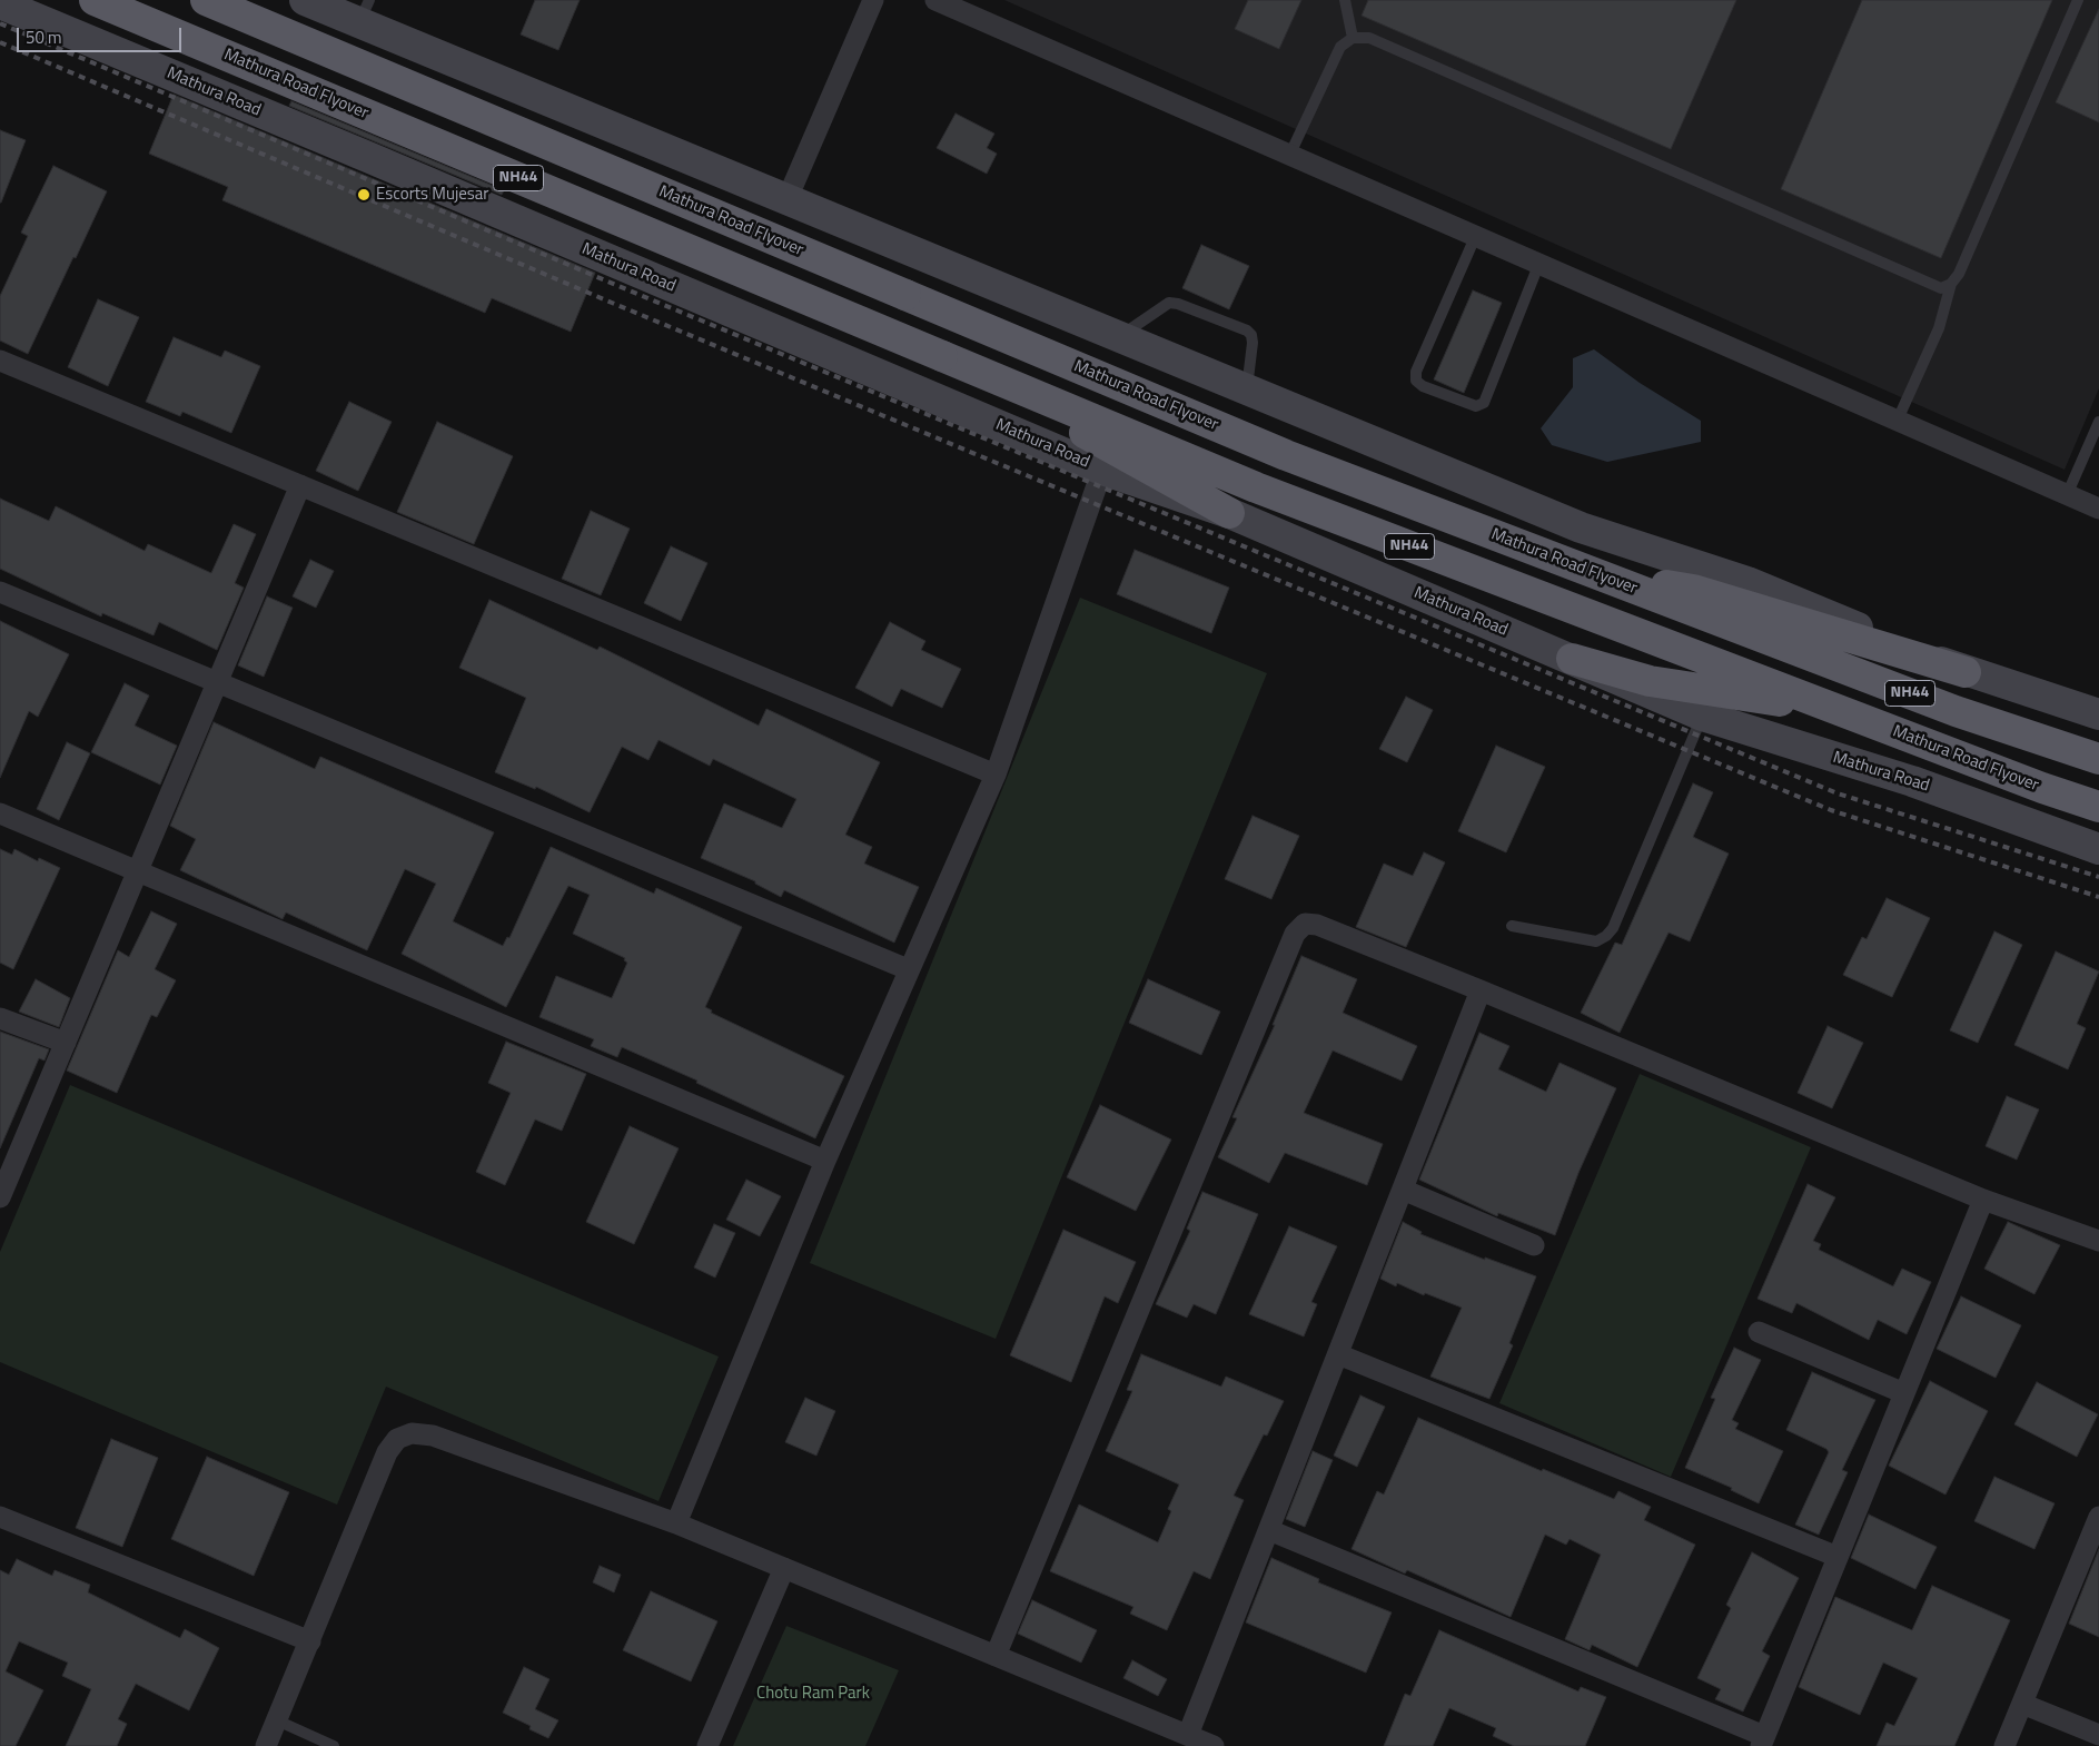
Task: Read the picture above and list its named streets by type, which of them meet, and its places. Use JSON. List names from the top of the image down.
{
  "streets": {
    "highway": ["Mathura Road Flyover", "NH44"],
    "main road": ["Mathura Road"]
  },
  "crossings": [
    ["Mathura Road Flyover", "NH44"]
  ],
  "parks": ["Chotu Ram Park"],
  "places": ["Escorts Mujesar"],
  "scale_bar": "50 m"
}
